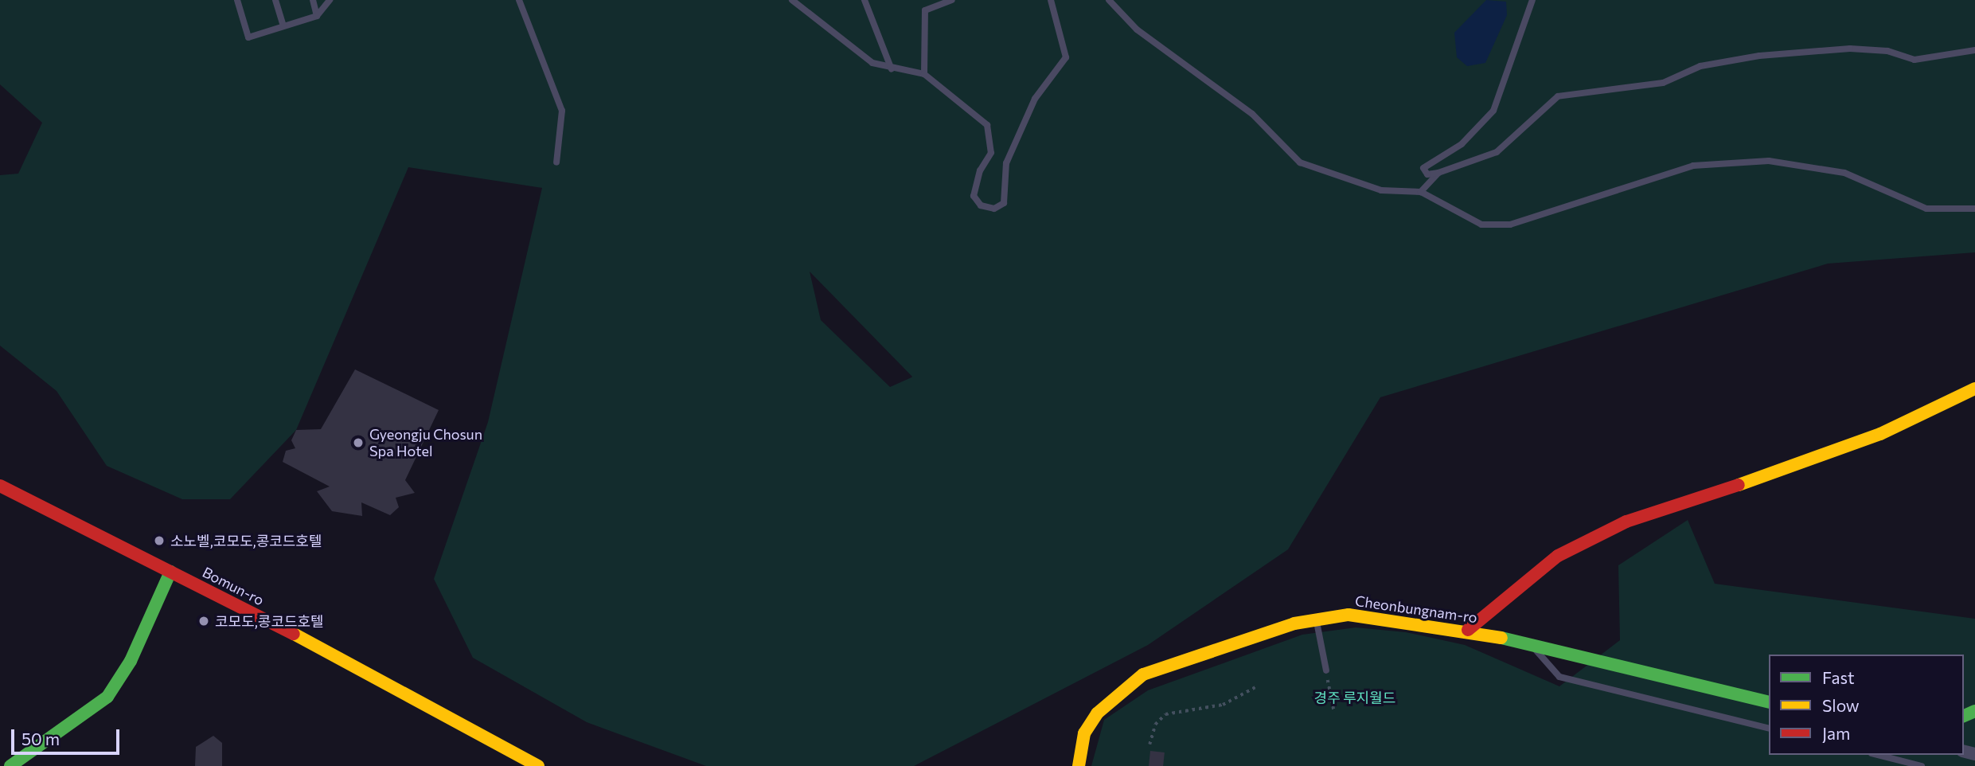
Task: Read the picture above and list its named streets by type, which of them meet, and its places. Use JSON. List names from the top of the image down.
{
  "streets": {
    "street": ["Bomun-ro", "Cheonbungnam-ro"]
  },
  "parks": ["경주 루지월드"],
  "places": ["Gyeongju Chosun Spa Hotel", "소노벨,코모도,콩코드호텔", "코모도,콩코드호텔"],
  "legend": ["Fast", "Slow", "Jam"],
  "scale_bar": "50 m"
}
